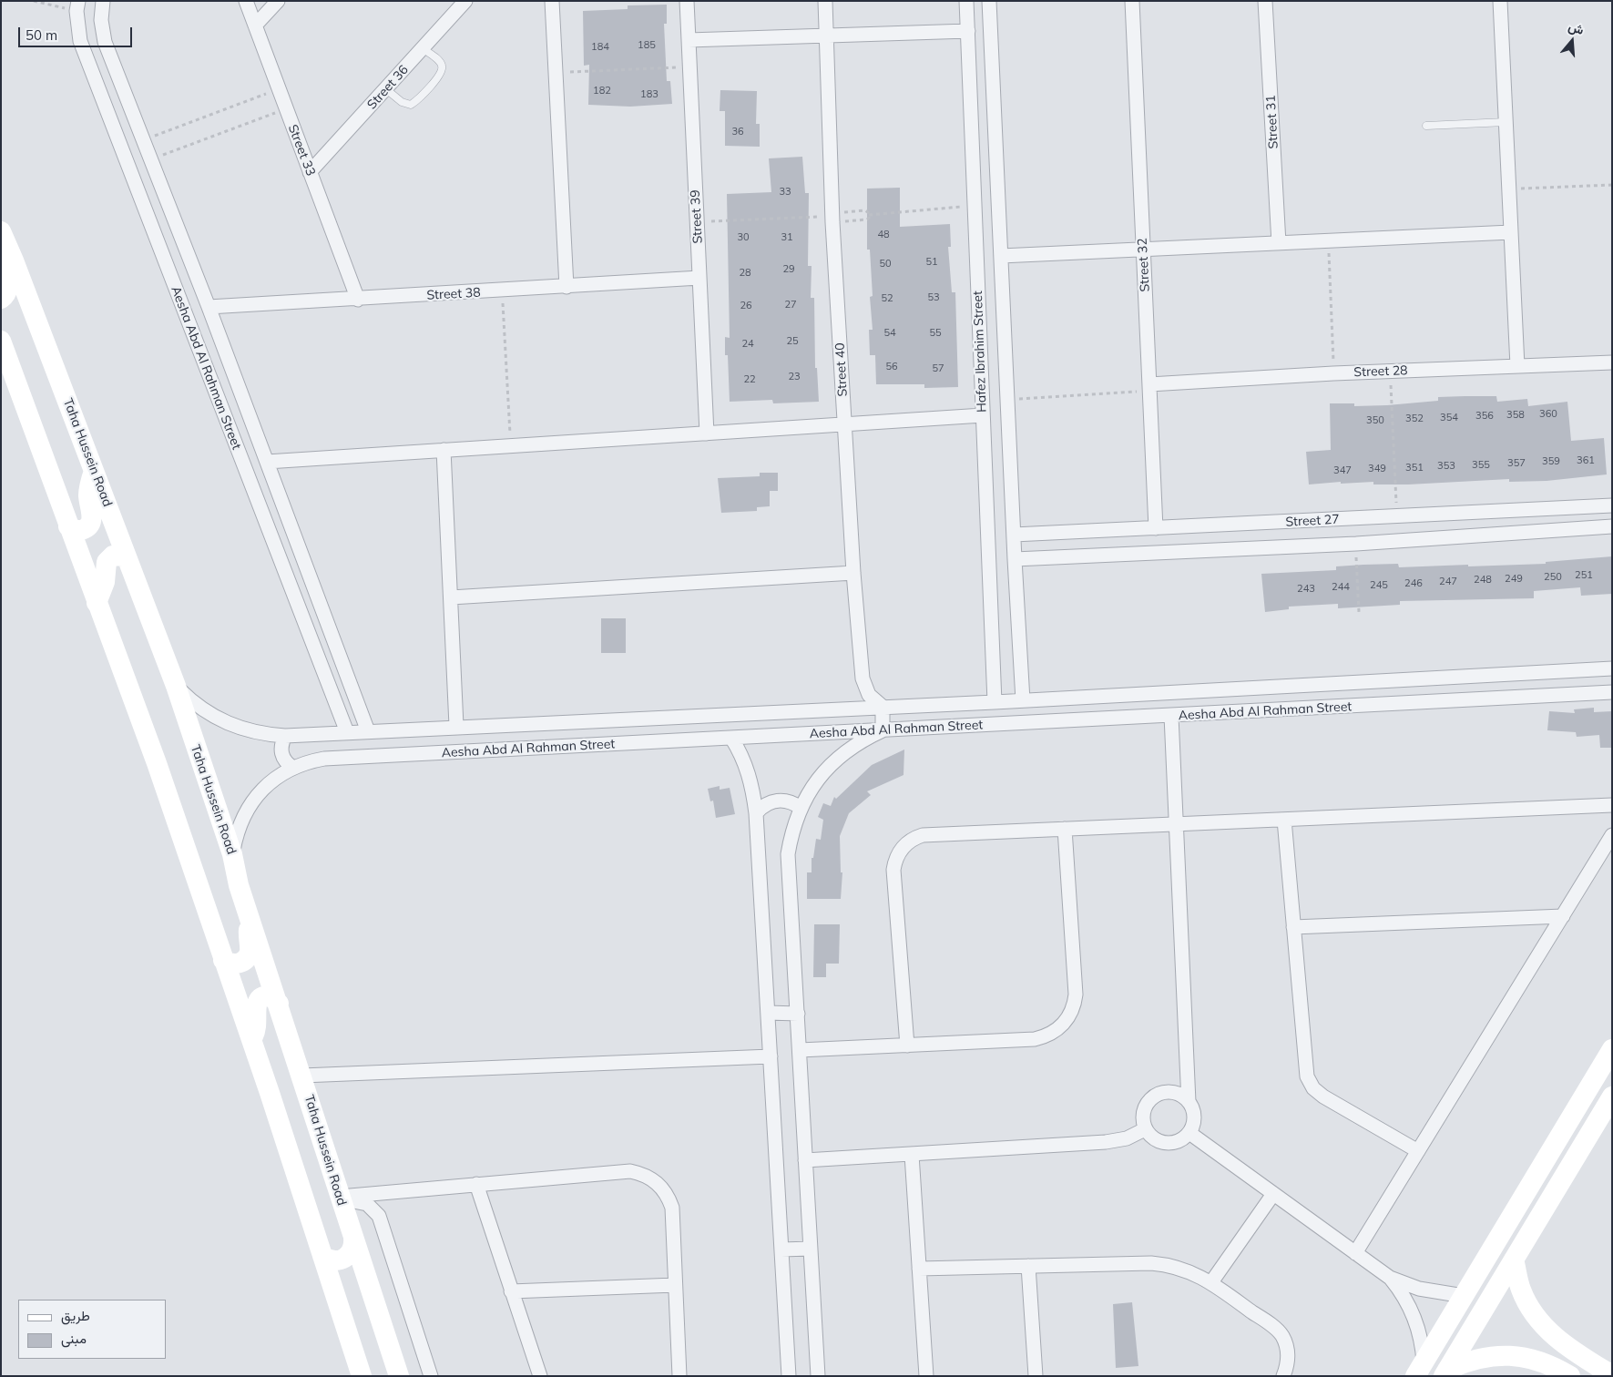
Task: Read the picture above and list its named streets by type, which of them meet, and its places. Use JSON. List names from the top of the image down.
{
  "streets": {
    "main road": ["Taha Hussein Road"],
    "street": [
      "Street 36",
      "Street 31",
      "Street 33",
      "Street 39",
      "Street 32",
      "Street 38",
      "Hafez Ibrahim Street",
      "Aesha Abd Al Rahman Street",
      "Street 40",
      "Street 28",
      "Street 27"
    ]
  },
  "crossings": [
    ["Street 36", "Street 33"],
    ["Street 33", "Street 38"],
    ["Street 39", "Street 38"],
    ["Street 32", "Street 28"],
    ["Street 32", "Street 27"],
    ["Street 38", "Aesha Abd Al Rahman Street"],
    ["Hafez Ibrahim Street", "Aesha Abd Al Rahman Street"],
    ["Hafez Ibrahim Street", "Street 27"],
    ["Aesha Abd Al Rahman Street", "Street 40"],
    ["Aesha Abd Al Rahman Street", "Taha Hussein Road"]
  ],
  "house_numbers": [
    "185",
    "184",
    "182",
    "183",
    "36",
    "33",
    "48",
    "30",
    "31",
    "51",
    "50",
    "29",
    "28",
    "53",
    "52",
    "27",
    "26",
    "54",
    "55",
    "25",
    "24",
    "56",
    "57",
    "23",
    "22",
    "360",
    "358",
    "356",
    "354",
    "352",
    "350",
    "361",
    "359",
    "357",
    "355",
    "353",
    "351",
    "349",
    "347",
    "251",
    "250",
    "249",
    "248",
    "247",
    "246",
    "245",
    "244",
    "243"
  ],
  "legend": ["طريق", "مبنى"],
  "scale_bar": "50 m",
  "north": "top"
}
